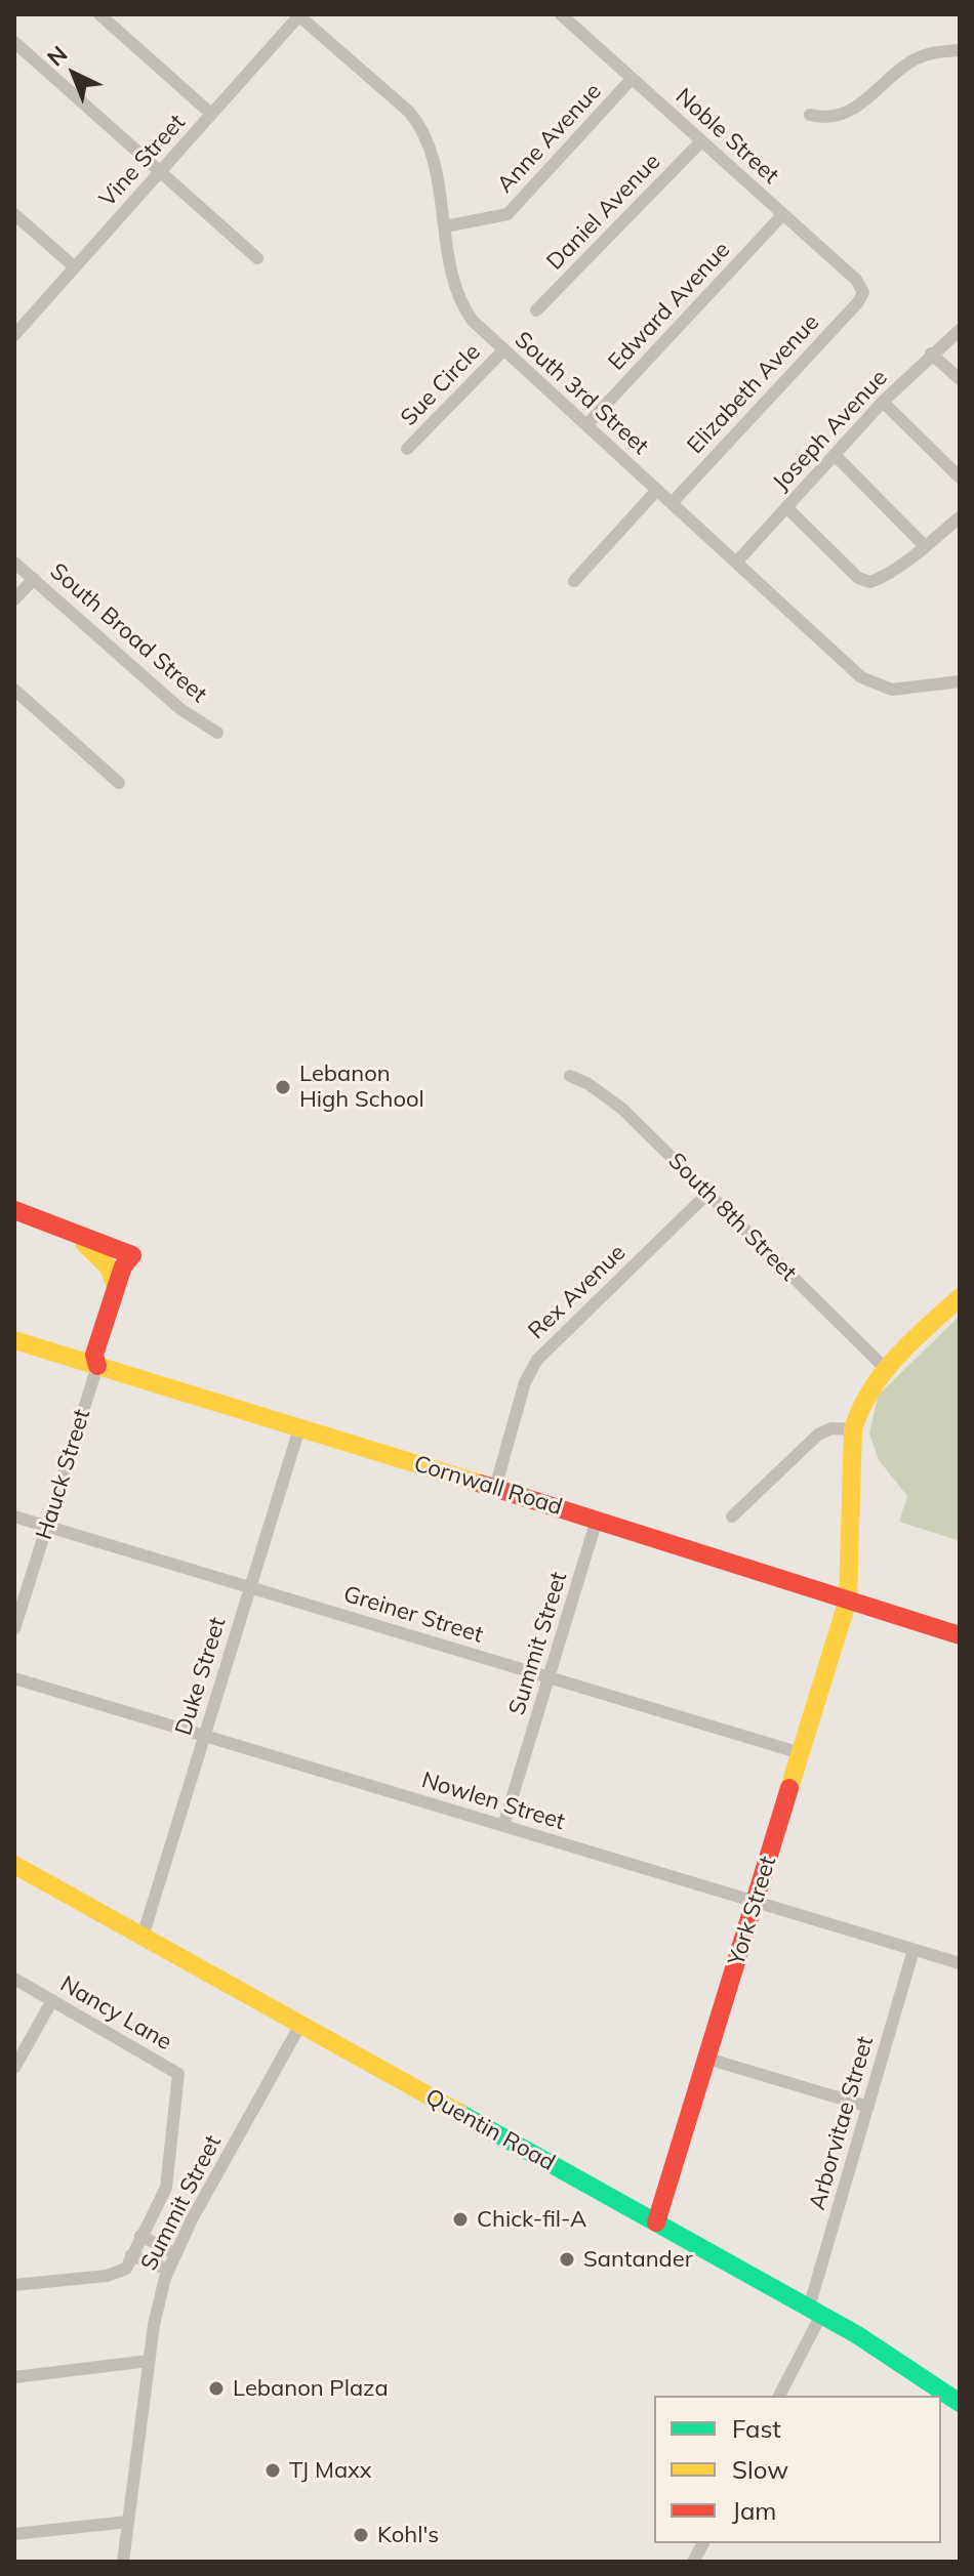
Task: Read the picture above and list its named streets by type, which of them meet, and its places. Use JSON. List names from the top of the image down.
{
  "streets": {
    "main road": [
      "Hauck Street",
      "Cornwall Road",
      "York Street",
      "Quentin Road"
    ],
    "street": [
      "Noble Street",
      "Anne Avenue",
      "Vine Street",
      "Daniel Avenue",
      "Edward Avenue",
      "Elizabeth Avenue",
      "Sue Circle",
      "South 3rd Street",
      "Joseph Avenue",
      "South Broad Street",
      "South 8th Street",
      "Rex Avenue",
      "Greiner Street",
      "Summit Street",
      "Duke Street",
      "Nowlen Street",
      "Nancy Lane",
      "Arborvitae Street"
    ]
  },
  "crossings": [
    ["Noble Street", "Anne Avenue"],
    ["Noble Street", "Daniel Avenue"],
    ["Noble Street", "Edward Avenue"],
    ["Noble Street", "Elizabeth Avenue"],
    ["Anne Avenue", "South 3rd Street"],
    ["Vine Street", "South 3rd Street"],
    ["Edward Avenue", "South 3rd Street"],
    ["Elizabeth Avenue", "South 3rd Street"],
    ["Sue Circle", "South 3rd Street"],
    ["South 3rd Street", "Joseph Avenue"],
    ["South 8th Street", "Rex Avenue"],
    ["South 8th Street", "York Street"],
    ["Rex Avenue", "Cornwall Road"],
    ["Hauck Street", "Cornwall Road"],
    ["Hauck Street", "Greiner Street"],
    ["Cornwall Road", "Summit Street"],
    ["Cornwall Road", "Duke Street"],
    ["Cornwall Road", "York Street"],
    ["Greiner Street", "Summit Street"],
    ["Greiner Street", "Duke Street"],
    ["Greiner Street", "York Street"],
    ["Summit Street", "Nowlen Street"],
    ["Summit Street", "Quentin Road"],
    ["Duke Street", "Nowlen Street"],
    ["Duke Street", "Quentin Road"],
    ["Nowlen Street", "York Street"],
    ["Nowlen Street", "Arborvitae Street"],
    ["York Street", "Quentin Road"],
    ["Arborvitae Street", "Quentin Road"]
  ],
  "places": [
    "Lebanon High School",
    "Chick-fil-A",
    "Santander",
    "Lebanon Plaza",
    "TJ Maxx",
    "Kohl's"
  ],
  "legend": ["Fast", "Slow", "Jam"],
  "north": "top left"
}
